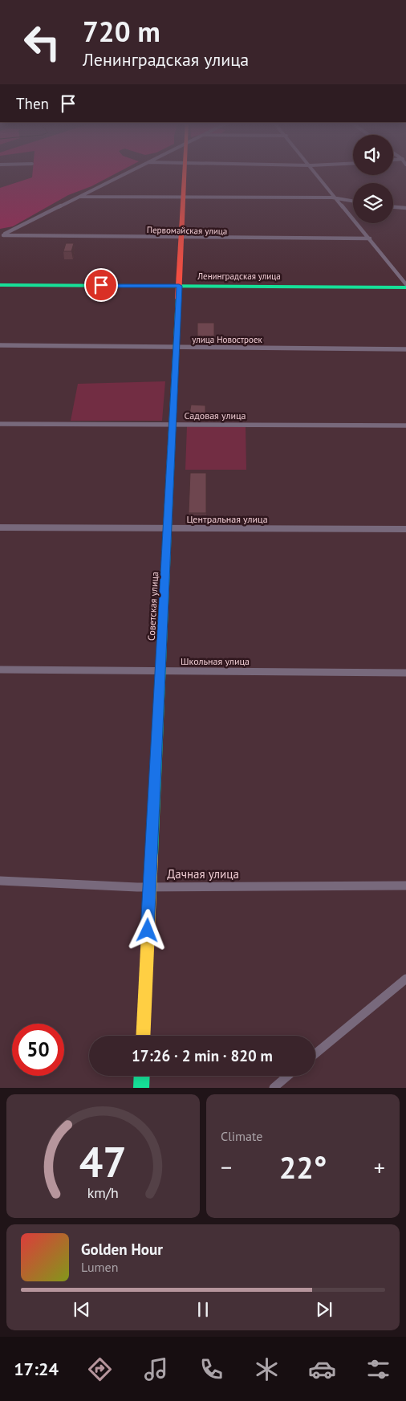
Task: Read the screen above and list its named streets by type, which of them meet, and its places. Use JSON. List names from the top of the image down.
{
  "streets": {
    "main road": ["Ленинградская улица", "Советская улица"],
    "street": [
      "Первомайская улица",
      "улица Новостроек",
      "Садовая улица",
      "Центральная улица",
      "Школьная улица",
      "Дачная улица"
    ]
  },
  "crossings": [
    ["Первомайская улица", "Советская улица"],
    ["Ленинградская улица", "Советская улица"],
    ["улица Новостроек", "Советская улица"],
    ["Садовая улица", "Советская улица"],
    ["Центральная улица", "Советская улица"],
    ["Советская улица", "Школьная улица"],
    ["Советская улица", "Дачная улица"]
  ],
  "page": {
    "turn": ["720 m", "Ленинградская улица"],
    "then": "Then",
    "limit": "50",
    "trip": "17:26 · 2 min · 820 m",
    "tile": "Climate",
    "heat": ["−", "22°", "+"],
    "song": ["Golden Hour", "Lumen"],
    "tabs": "17:24",
    "gauge": ["47", "km/h"]
  }
}
